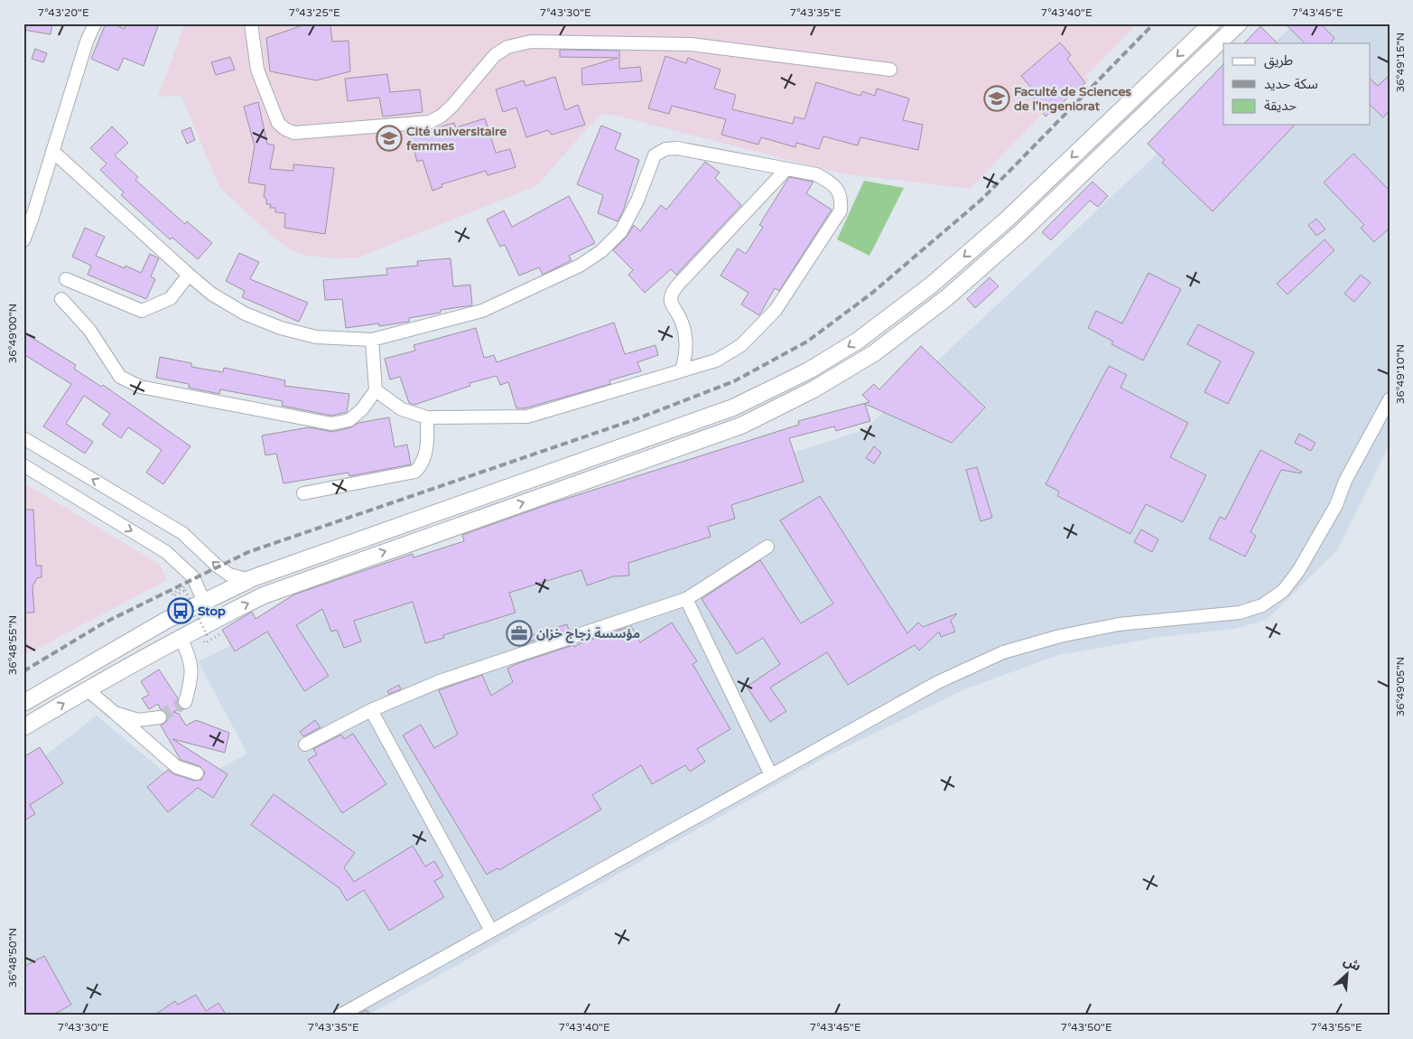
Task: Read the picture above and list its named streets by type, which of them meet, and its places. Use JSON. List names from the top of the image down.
{
  "places": {
    "school or university": ["Faculté de Sciences de l'Ingeniorat", "Cité universitaire femmes"],
    "bus stop": ["Stop"],
    "office": ["مؤسسة زجاج خزان"]
  },
  "legend": ["طريق", "سكة حديد", "حديقة"],
  "north": "top right",
  "coordinates": [
    "7°43'20\"E",
    "7°43'25\"E",
    "7°43'30\"E",
    "7°43'35\"E",
    "7°43'40\"E",
    "7°43'45\"E",
    "36°49'15\"N",
    "36°49'00\"N",
    "36°49'10\"N",
    "36°48'55\"N",
    "36°49'05\"N",
    "36°48'50\"N",
    "7°43'50\"E",
    "7°43'55\"E"
  ]
}
